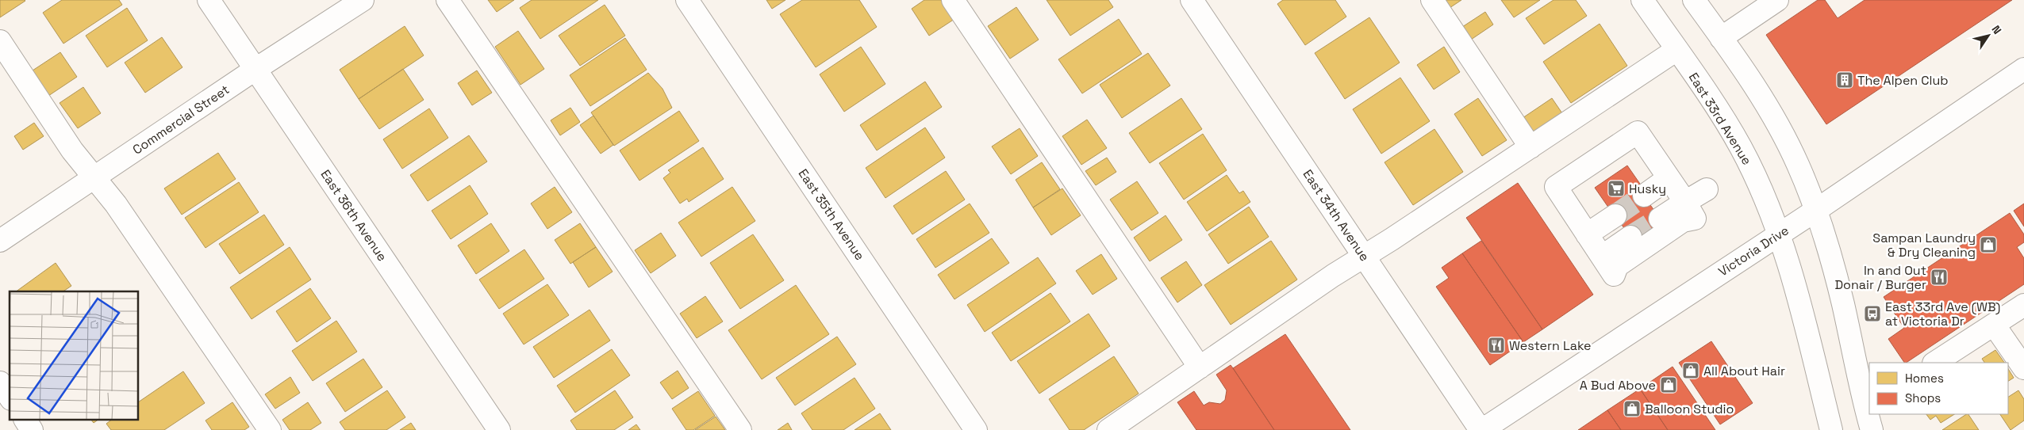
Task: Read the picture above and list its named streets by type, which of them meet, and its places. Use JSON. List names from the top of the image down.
{
  "streets": {
    "street": [
      "East 33rd Avenue",
      "Commercial Street",
      "East 35th Avenue",
      "East 36th Avenue",
      "East 34th Avenue",
      "Victoria Drive"
    ]
  },
  "crossings": [
    ["East 33rd Avenue", "Victoria Drive"],
    ["Commercial Street", "East 36th Avenue"],
    ["East 34th Avenue", "Victoria Drive"]
  ],
  "places": {
    "building": ["The Alpen Club"],
    "supermarket": ["Husky"],
    "shop": [
      "Sampan Laundry & Dry Cleaning",
      "All About Hair",
      "A Bud Above",
      "Balloon Studio"
    ],
    "restaurant": ["In and Out Donair / Burger", "Western Lake"],
    "bus stop": ["East 33rd Ave (WB) at Victoria Dr"]
  },
  "legend": ["Homes", "Shops"],
  "north": "top right"
}
